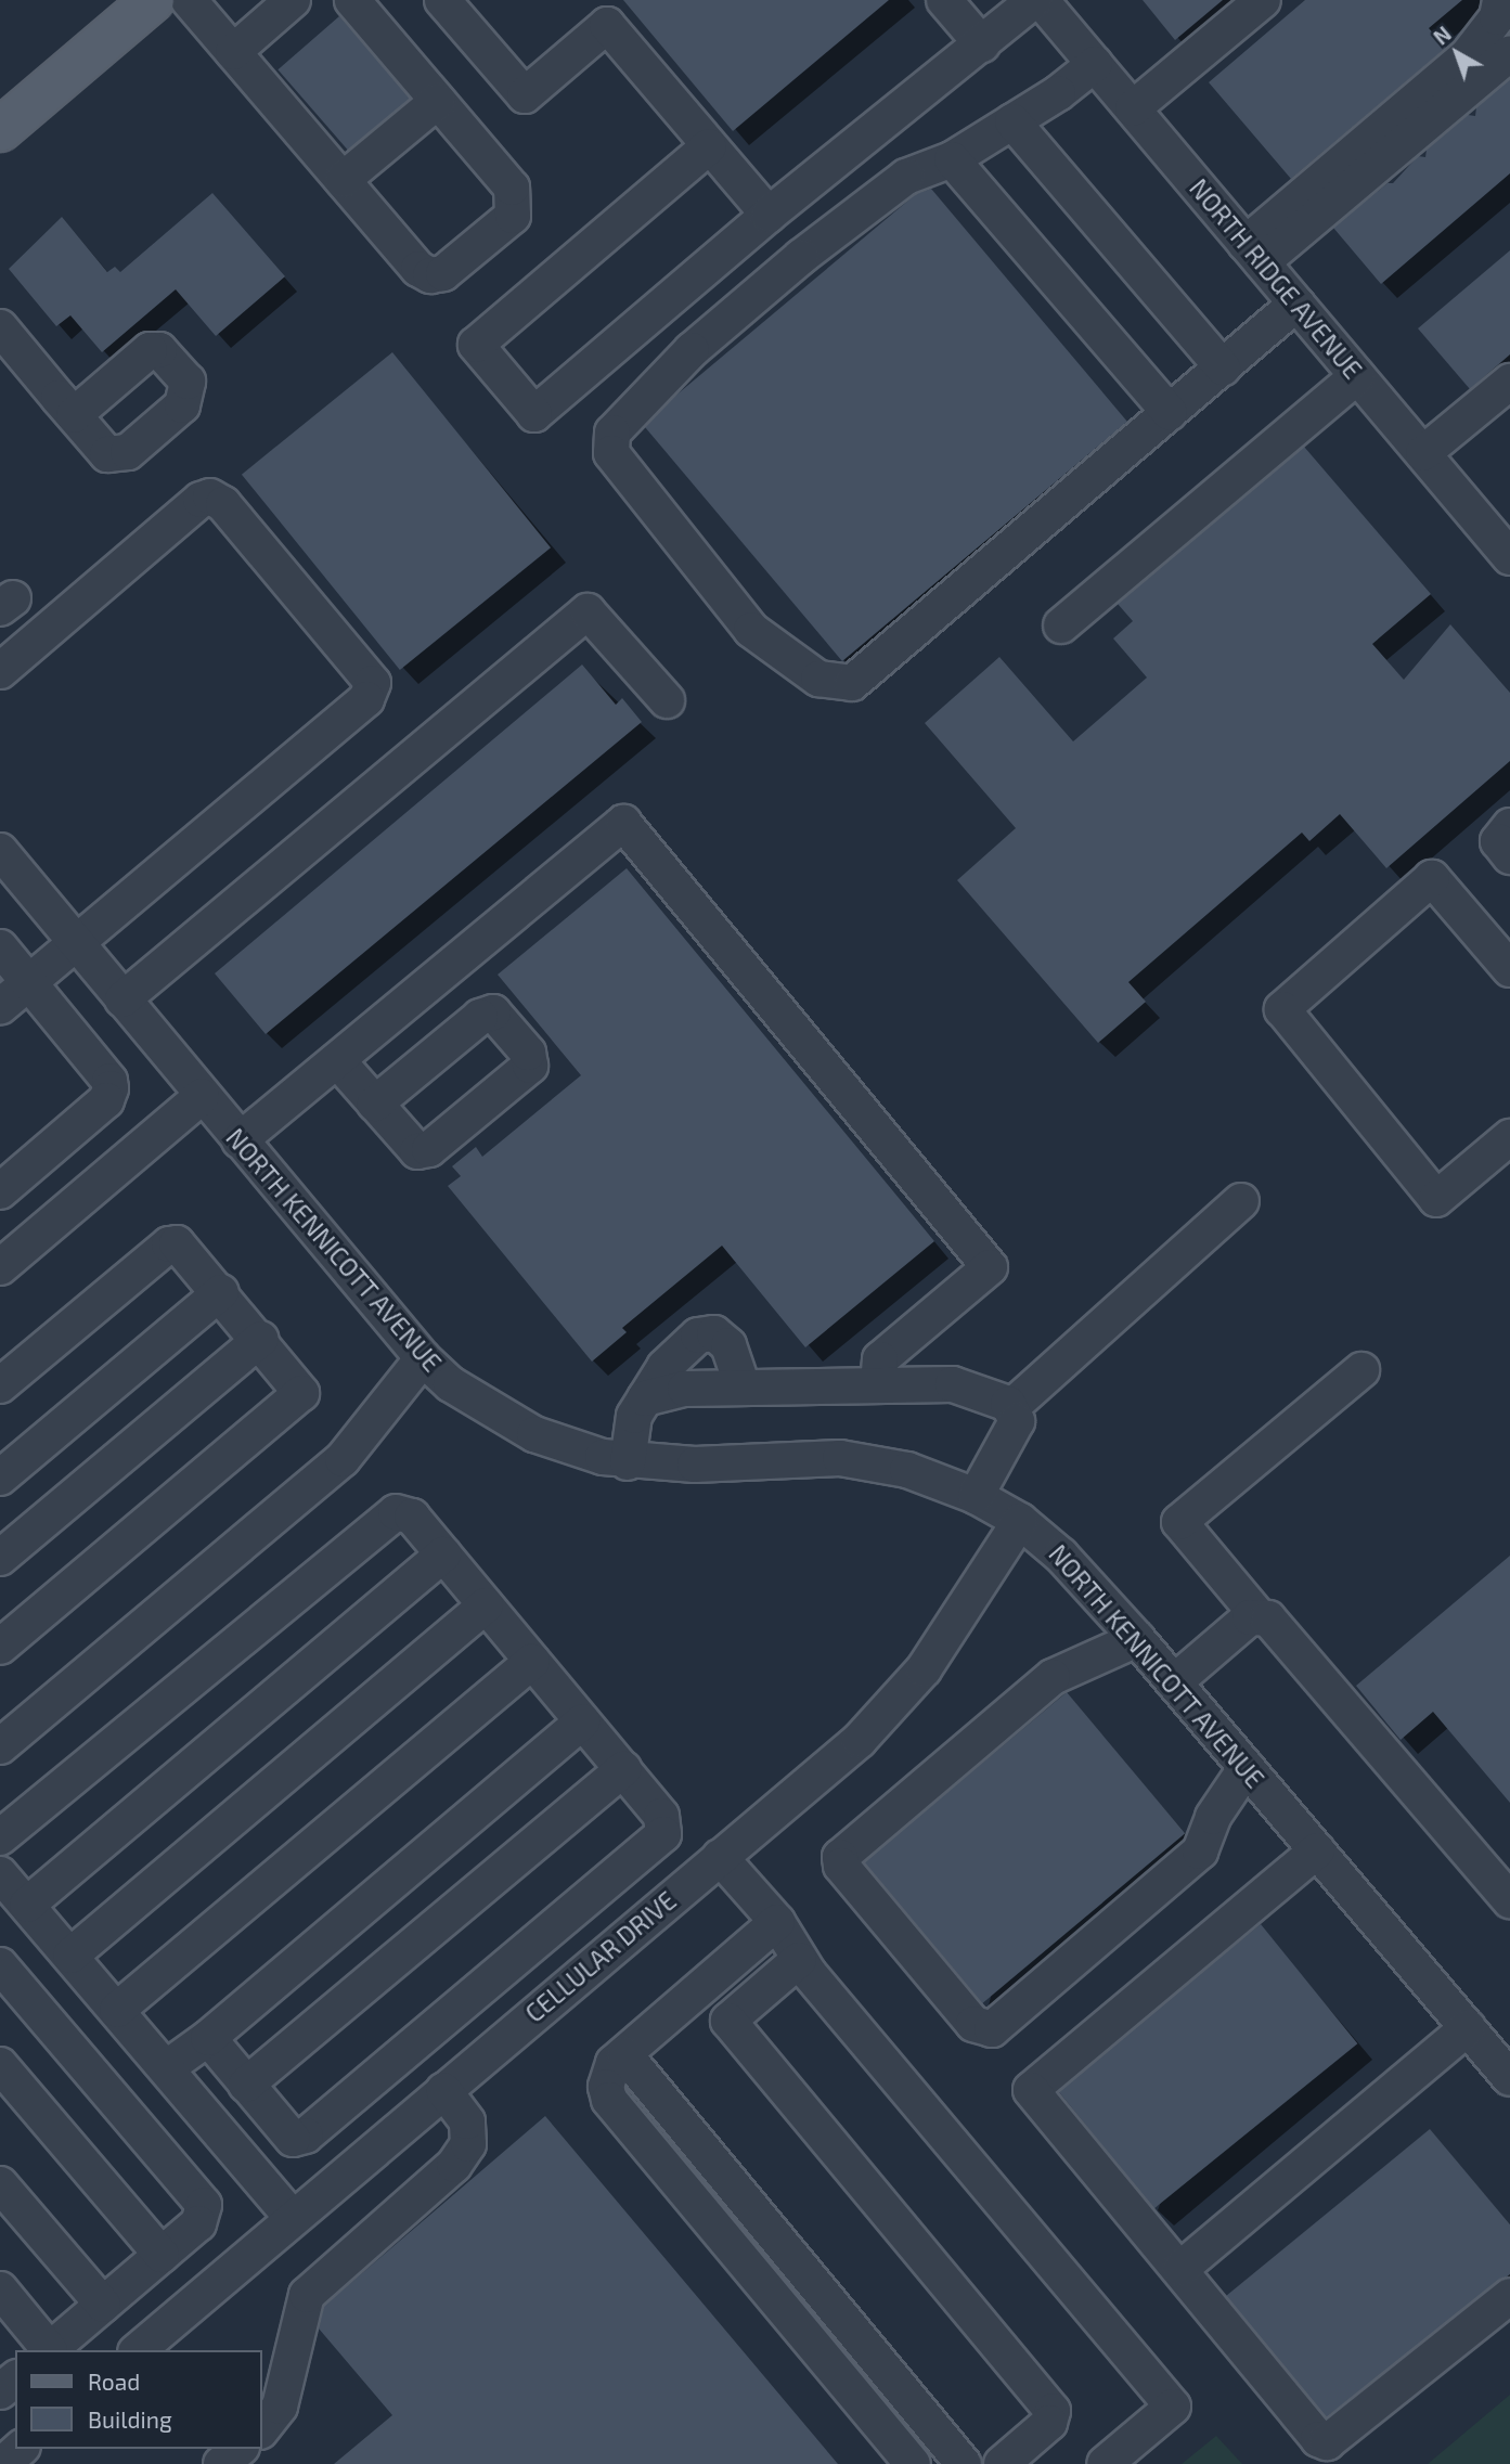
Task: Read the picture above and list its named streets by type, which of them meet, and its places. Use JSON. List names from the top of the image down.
{
  "streets": {
    "street": ["NORTH RIDGE AVENUE", "NORTH KENNICOTT AVENUE", "CELLULAR DRIVE"]
  },
  "crossings": [
    ["NORTH KENNICOTT AVENUE", "CELLULAR DRIVE"]
  ],
  "legend": ["Road", "Building"],
  "north": "top left"
}
